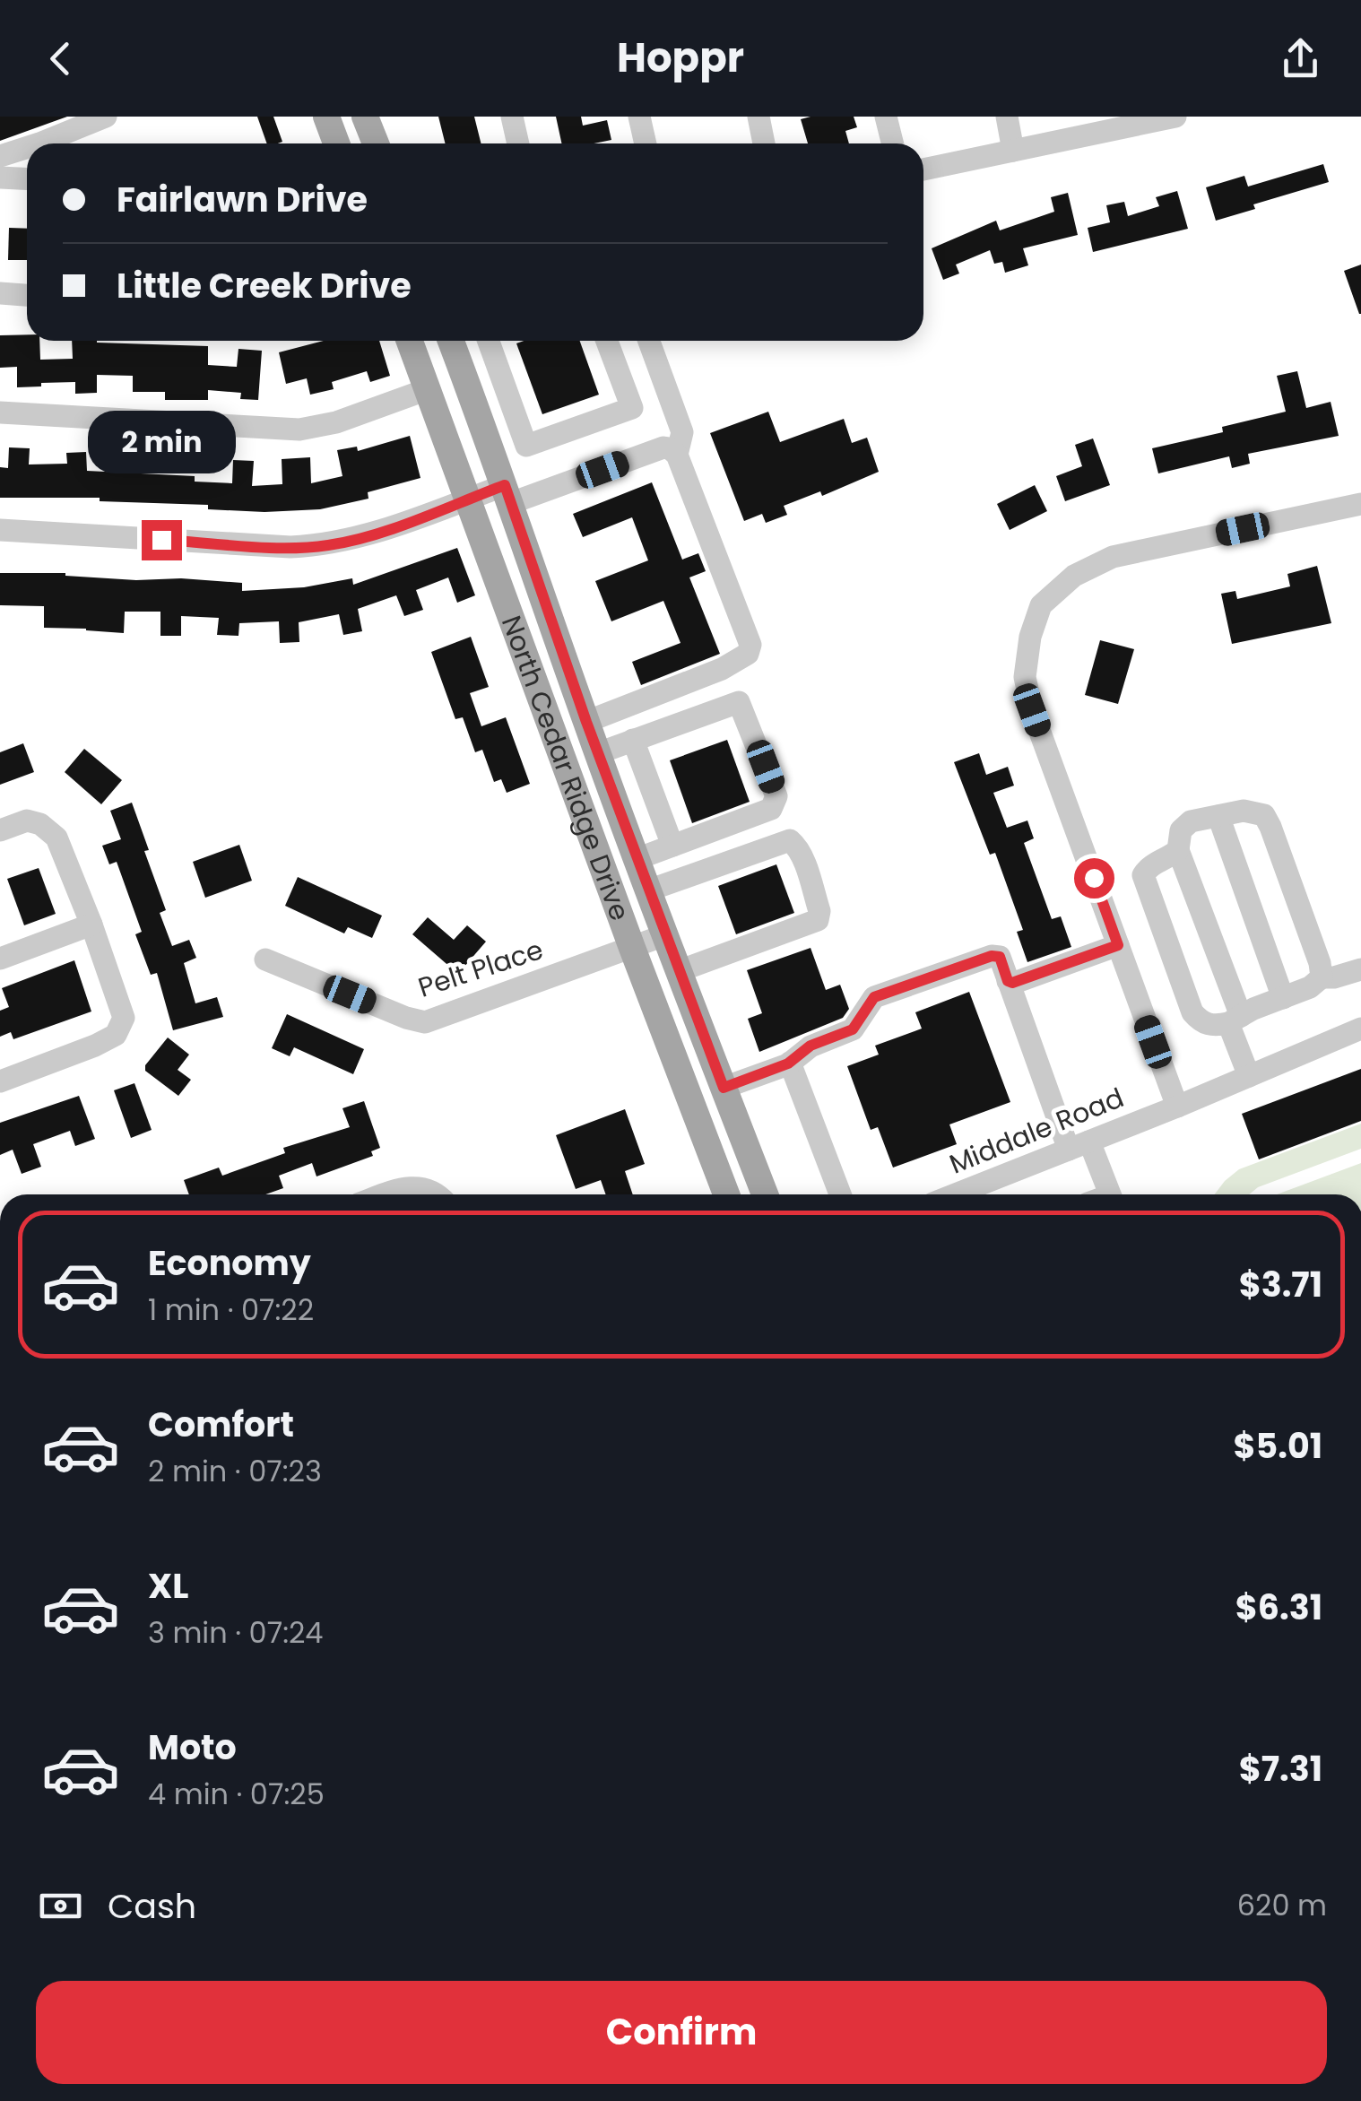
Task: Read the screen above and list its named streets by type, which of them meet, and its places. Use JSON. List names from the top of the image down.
{
  "streets": {
    "main road": ["North Cedar Ridge Drive"],
    "street": ["Pelt Place", "Middale Road"]
  },
  "crossings": [
    ["North Cedar Ridge Drive", "Pelt Place"]
  ],
  "page": {
    "header": "Hoppr",
    "banner": ["Fairlawn Drive", "Little Creek Drive"],
    "bubble": "2 min",
    "list": [
      {
        "name": "Economy",
        "note": "1 min · 07:22",
        "value": "$3.71"
      },
      {
        "name": "Comfort",
        "note": "2 min · 07:23",
        "value": "$5.01"
      },
      {
        "name": "XL",
        "note": "3 min · 07:24",
        "value": "$6.31"
      },
      {
        "name": "Moto",
        "note": "4 min · 07:25",
        "value": "$7.31"
      }
    ],
    "pay": ["Cash", "620 m"],
    "buttons": "Confirm"
  }
}
